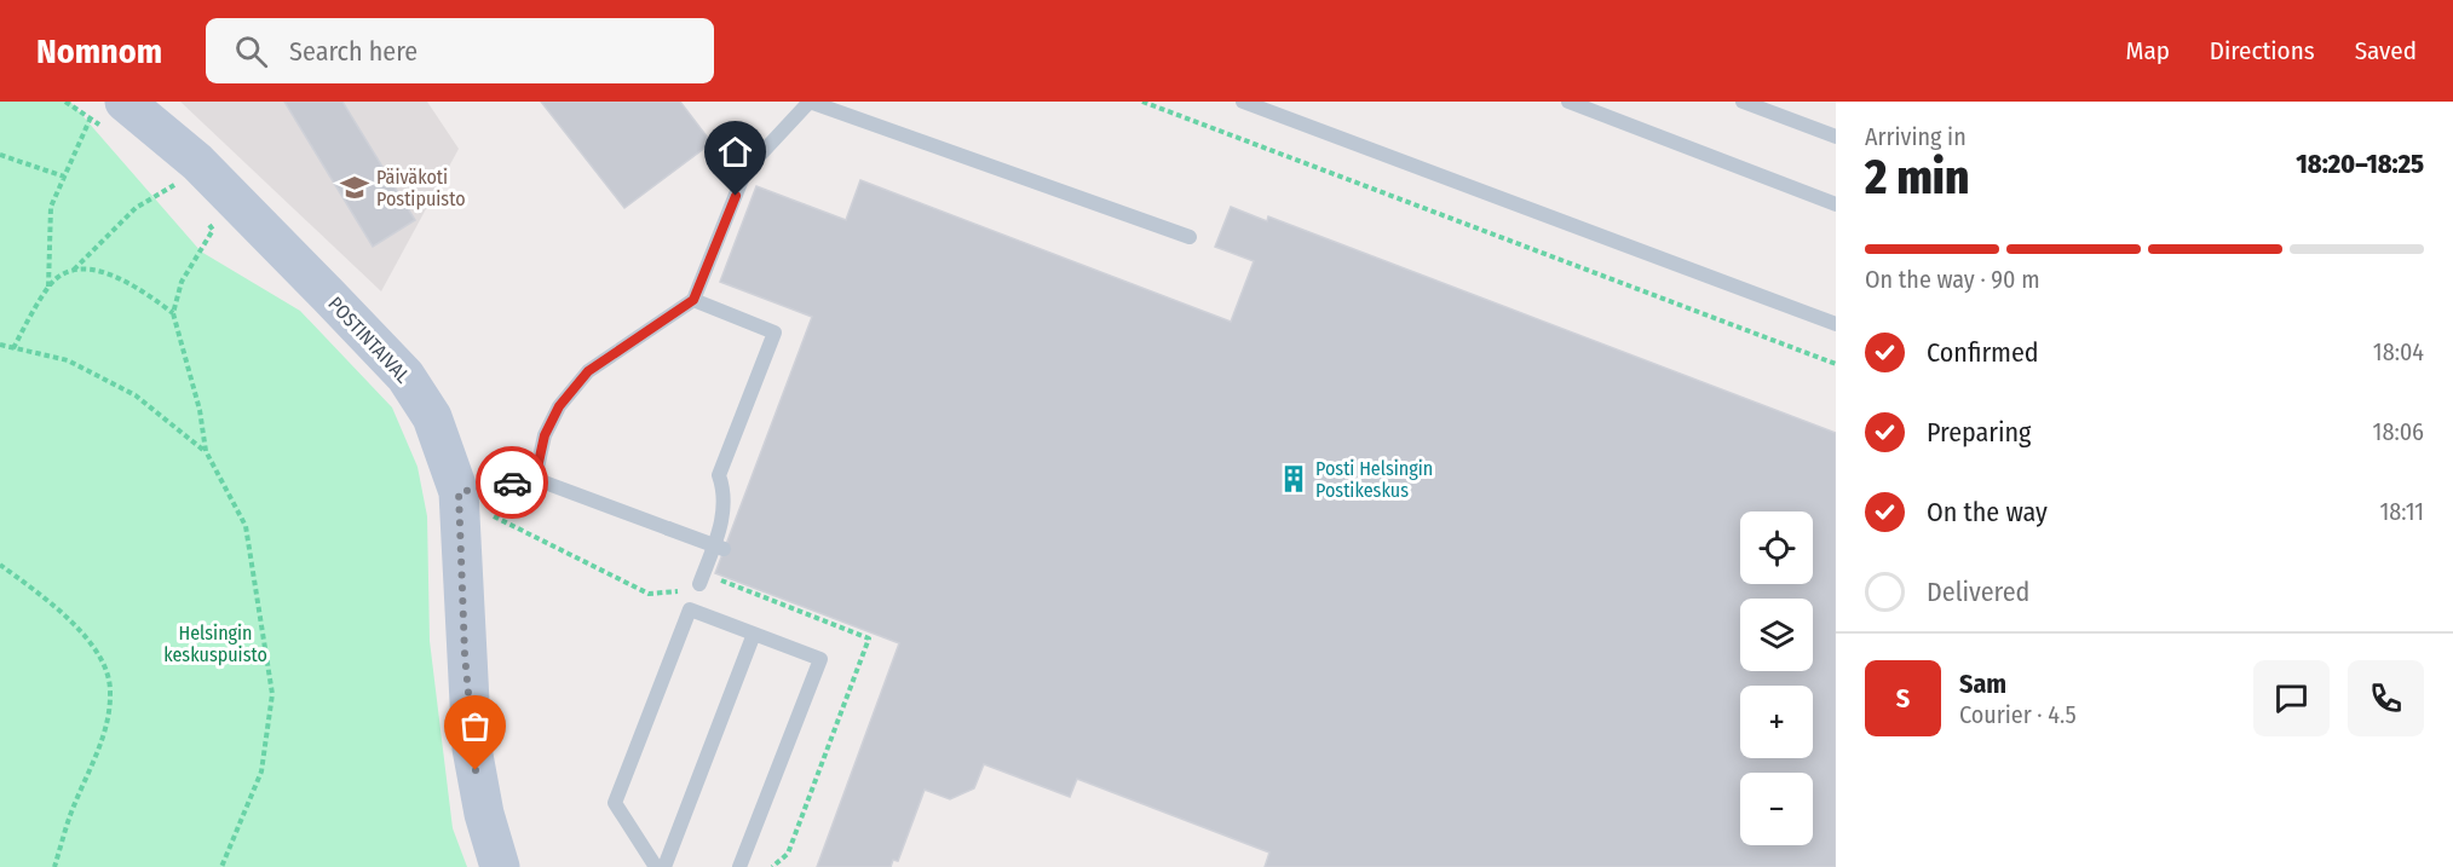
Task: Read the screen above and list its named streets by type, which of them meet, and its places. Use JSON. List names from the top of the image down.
{
  "streets": {
    "street": ["POSTINTAIVAL"]
  },
  "parks": ["Helsingin keskuspuisto"],
  "places": {
    "school or university": ["Päiväkoti Postipuisto"],
    "building": ["Posti Helsingin Postikeskus"]
  },
  "page": {
    "header": "Nomnom",
    "search": "Search here",
    "nav": ["Map", "Directions", "Saved"],
    "heading": ["2 min", "Arriving in", "18:20–18:25"],
    "panel": ["Sam", "Courier · 4.5"],
    "bar": "On the way · 90 m",
    "list": [
      ["Confirmed", "18:04"],
      ["Preparing", "18:06"],
      ["On the way", "18:11"],
      "Delivered"
    ],
    "map_buttons": ["+", "−"],
    "round": "S"
  }
}
